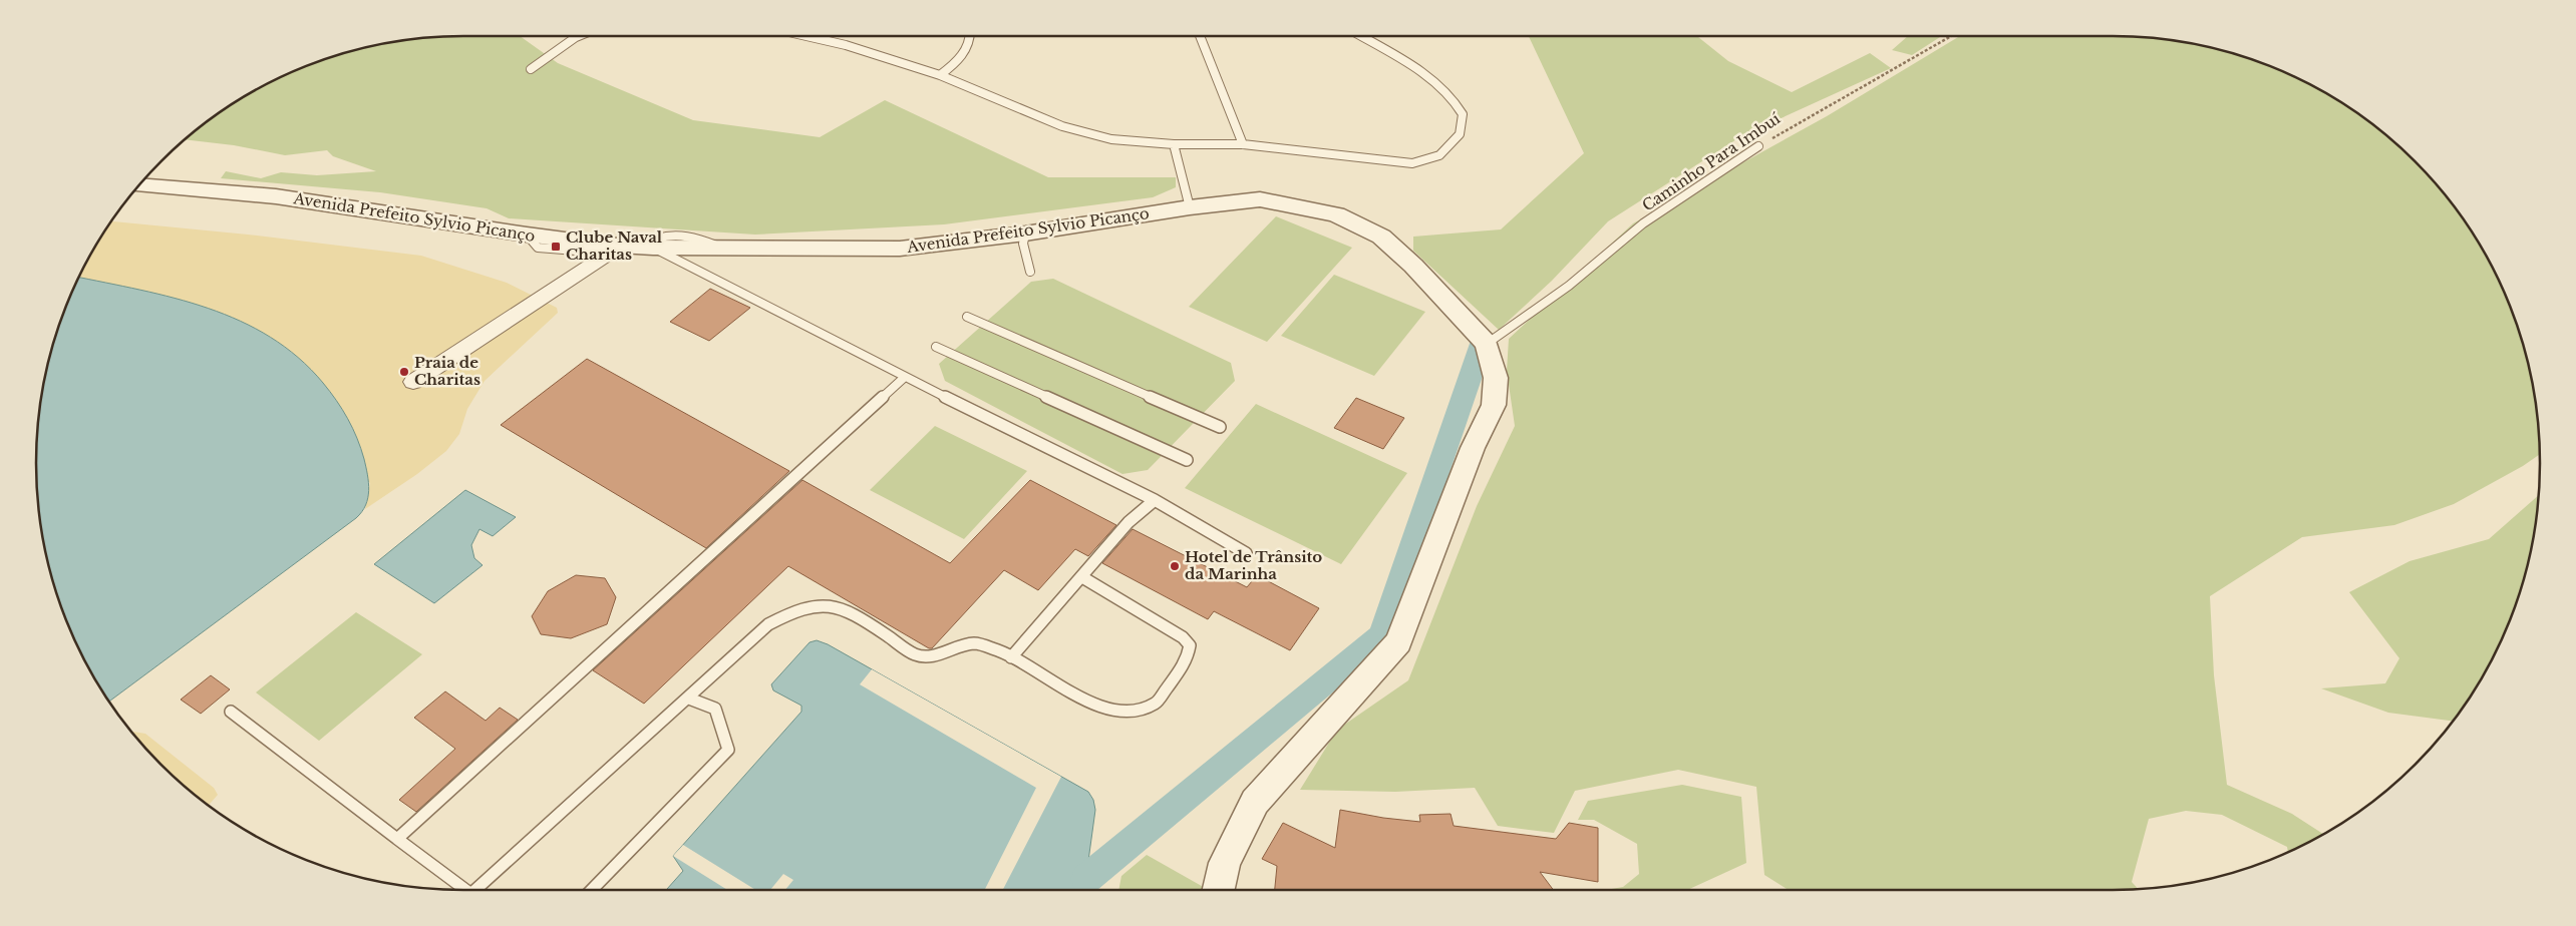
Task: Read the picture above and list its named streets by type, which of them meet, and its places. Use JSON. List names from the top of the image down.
{
  "streets": {
    "street": ["Avenida Prefeito Sylvio Picanço"],
    "lane": ["Caminho Para Imbuí"]
  },
  "crossings": [
    ["Caminho Para Imbuí", "Avenida Prefeito Sylvio Picanço"]
  ],
  "places": {
    "transit": ["Clube Naval Charitas"],
    "other": ["Praia de Charitas", "Hotel de Trânsito da Marinha"]
  }
}
